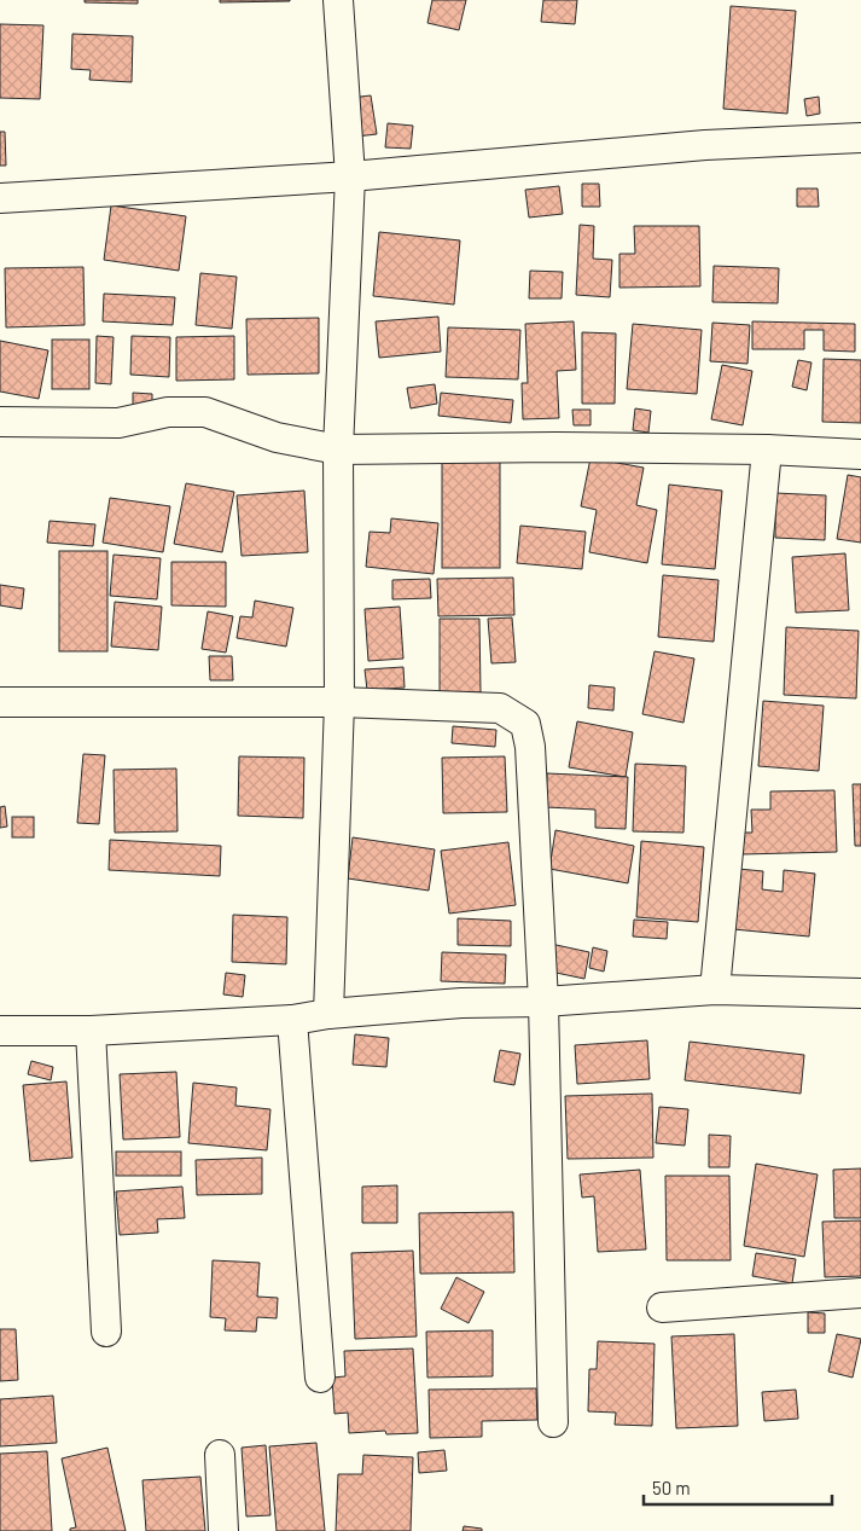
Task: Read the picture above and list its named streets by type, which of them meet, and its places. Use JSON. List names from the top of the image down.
{
  "scale_bar": "50 m"
}
